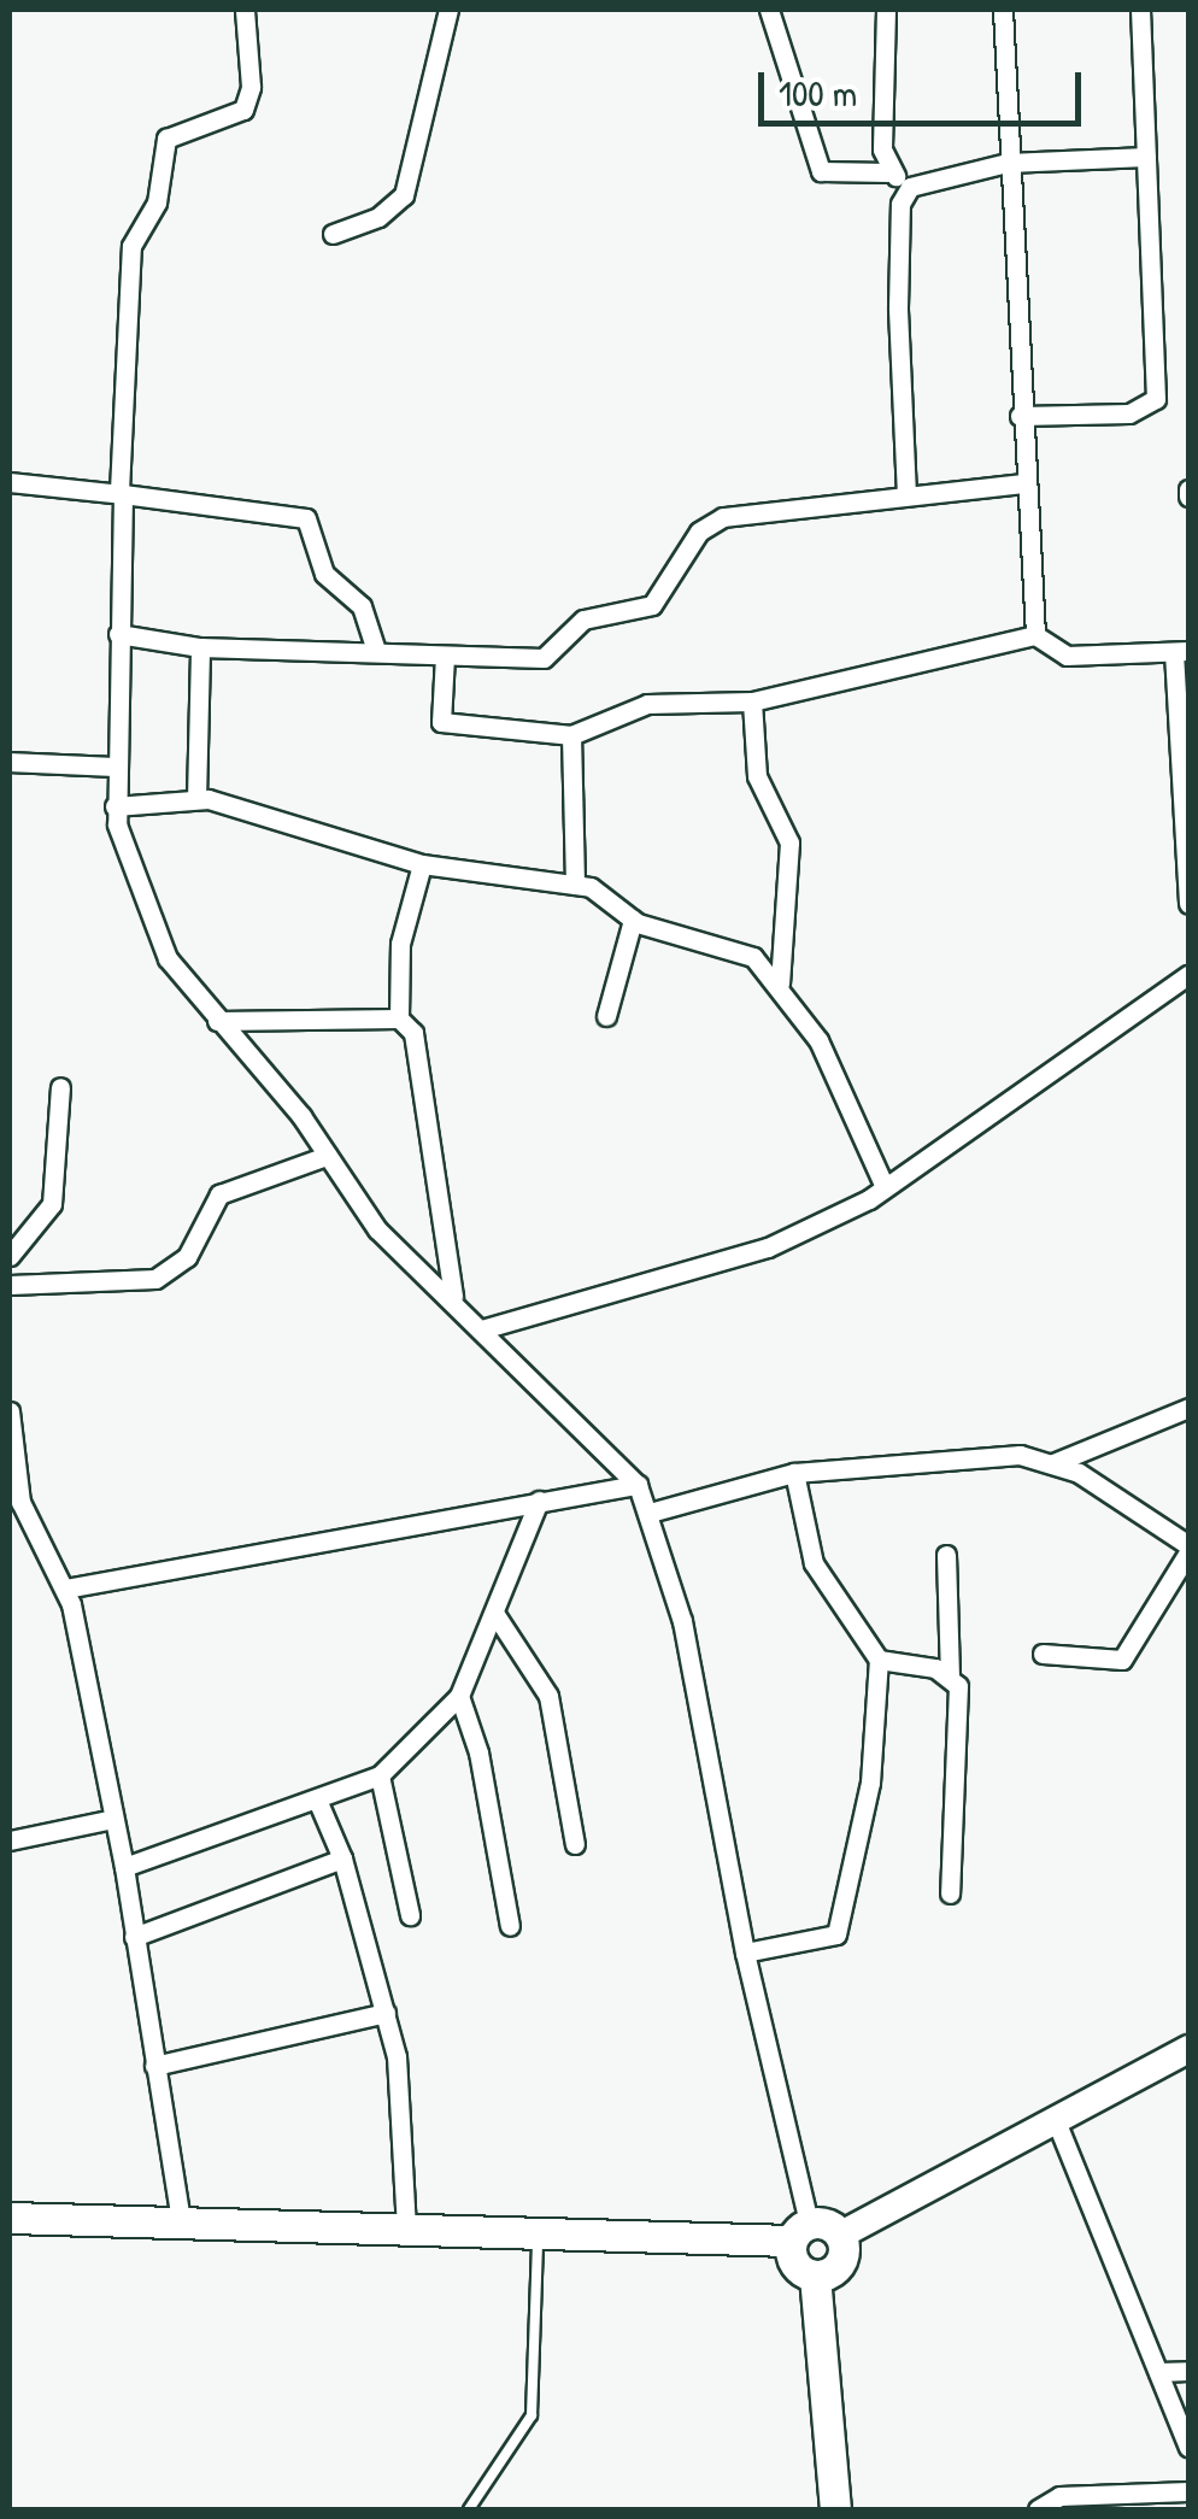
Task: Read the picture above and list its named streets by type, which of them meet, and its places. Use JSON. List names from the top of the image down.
{
  "scale_bar": "100 m"
}
